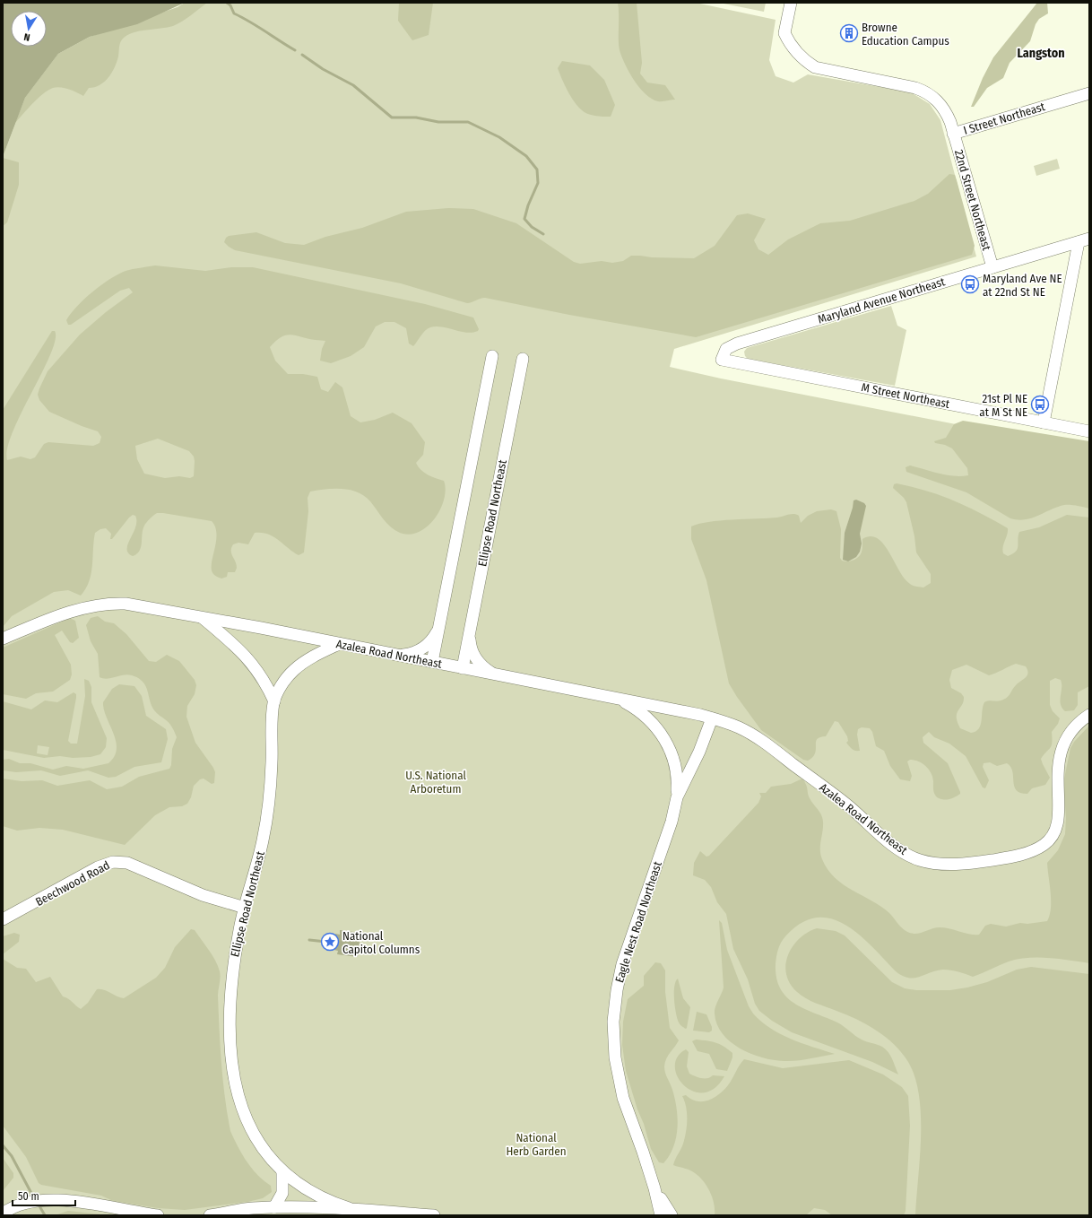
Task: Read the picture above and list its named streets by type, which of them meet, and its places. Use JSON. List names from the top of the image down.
{
  "streets": {
    "street": [
      "I Street Northeast",
      "22nd Street Northeast",
      "Maryland Avenue Northeast",
      "M Street Northeast",
      "Ellipse Road Northeast",
      "Azalea Road Northeast",
      "Beechwood Road",
      "Eagle Nest Road Northeast"
    ]
  },
  "crossings": [
    ["I Street Northeast", "22nd Street Northeast"],
    ["22nd Street Northeast", "Maryland Avenue Northeast"],
    ["Maryland Avenue Northeast", "M Street Northeast"],
    ["Ellipse Road Northeast", "Azalea Road Northeast"],
    ["Ellipse Road Northeast", "Beechwood Road"],
    ["Azalea Road Northeast", "Eagle Nest Road Northeast"]
  ],
  "districts": ["Langston"],
  "parks": ["U.S. National Arboretum", "National Herb Garden"],
  "places": {
    "building": ["Browne Education Campus"],
    "bus stop": ["Maryland Ave NE at 22nd St NE", "21st Pl NE at M St NE"],
    "place": ["National Capitol Columns"]
  },
  "scale_bar": "50 m",
  "north": "bottom"
}
